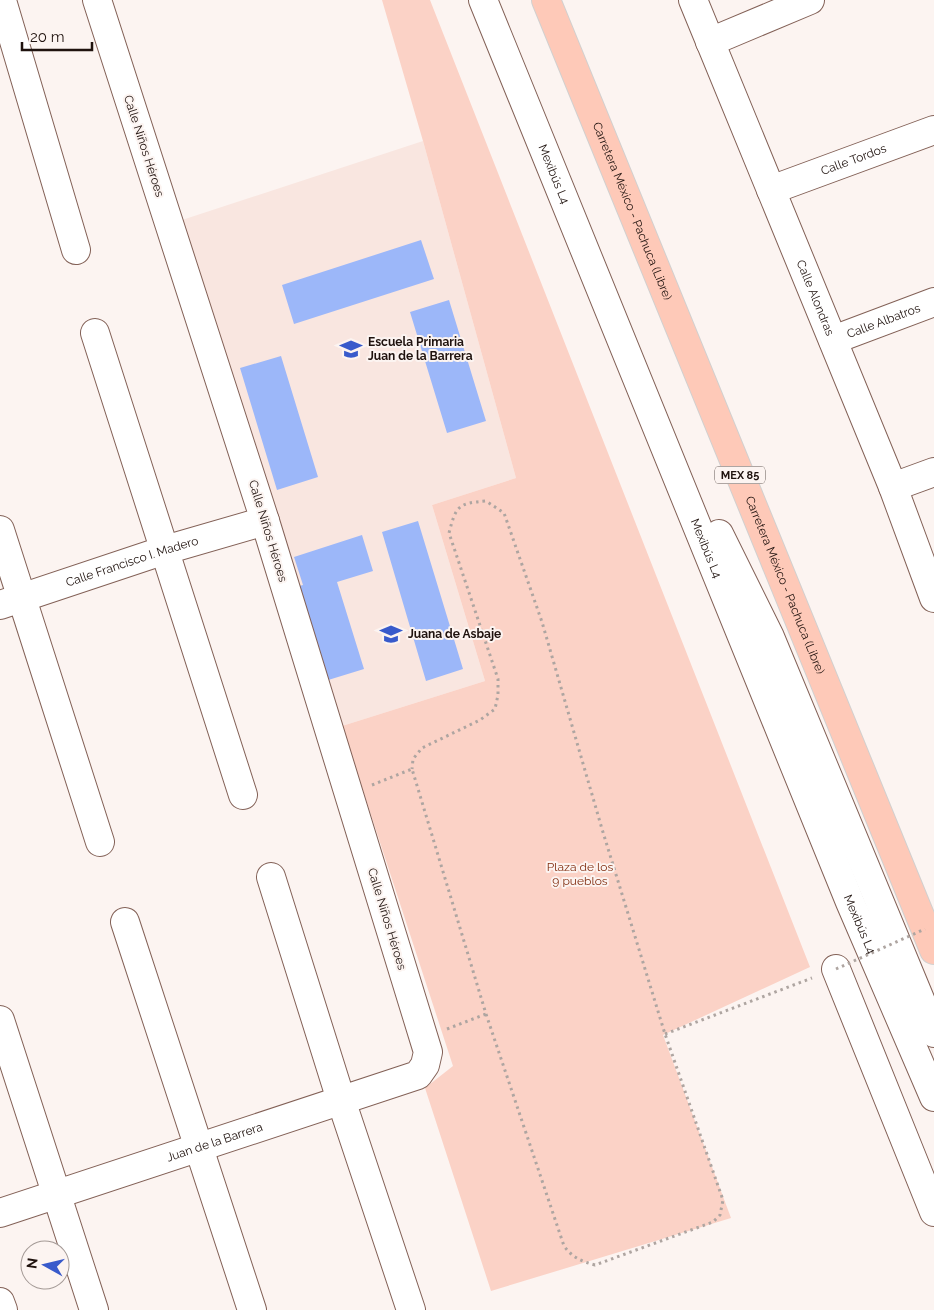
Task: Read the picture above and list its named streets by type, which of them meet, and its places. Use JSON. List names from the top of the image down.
{
  "streets": {
    "main road": ["Carretera México - Pachuca (Libre)", "MEX 85"],
    "street": [
      "Calle Niños Héroes",
      "Calle Tordos",
      "Mexibús L4",
      "Calle Alondras",
      "Calle Albatros",
      "Calle Francisco I. Madero",
      "Juan de la Barrera"
    ]
  },
  "crossings": [
    ["Calle Niños Héroes", "Calle Francisco I. Madero"],
    ["Calle Niños Héroes", "Juan de la Barrera"],
    ["Calle Tordos", "Calle Alondras"],
    ["Calle Alondras", "Calle Albatros"]
  ],
  "parks": ["Plaza de los 9 pueblos"],
  "places": {
    "school or university": ["Escuela Primaria Juan de la Barrera", "Juana de Asbaje"]
  },
  "scale_bar": "20 m",
  "north": "left"
}
